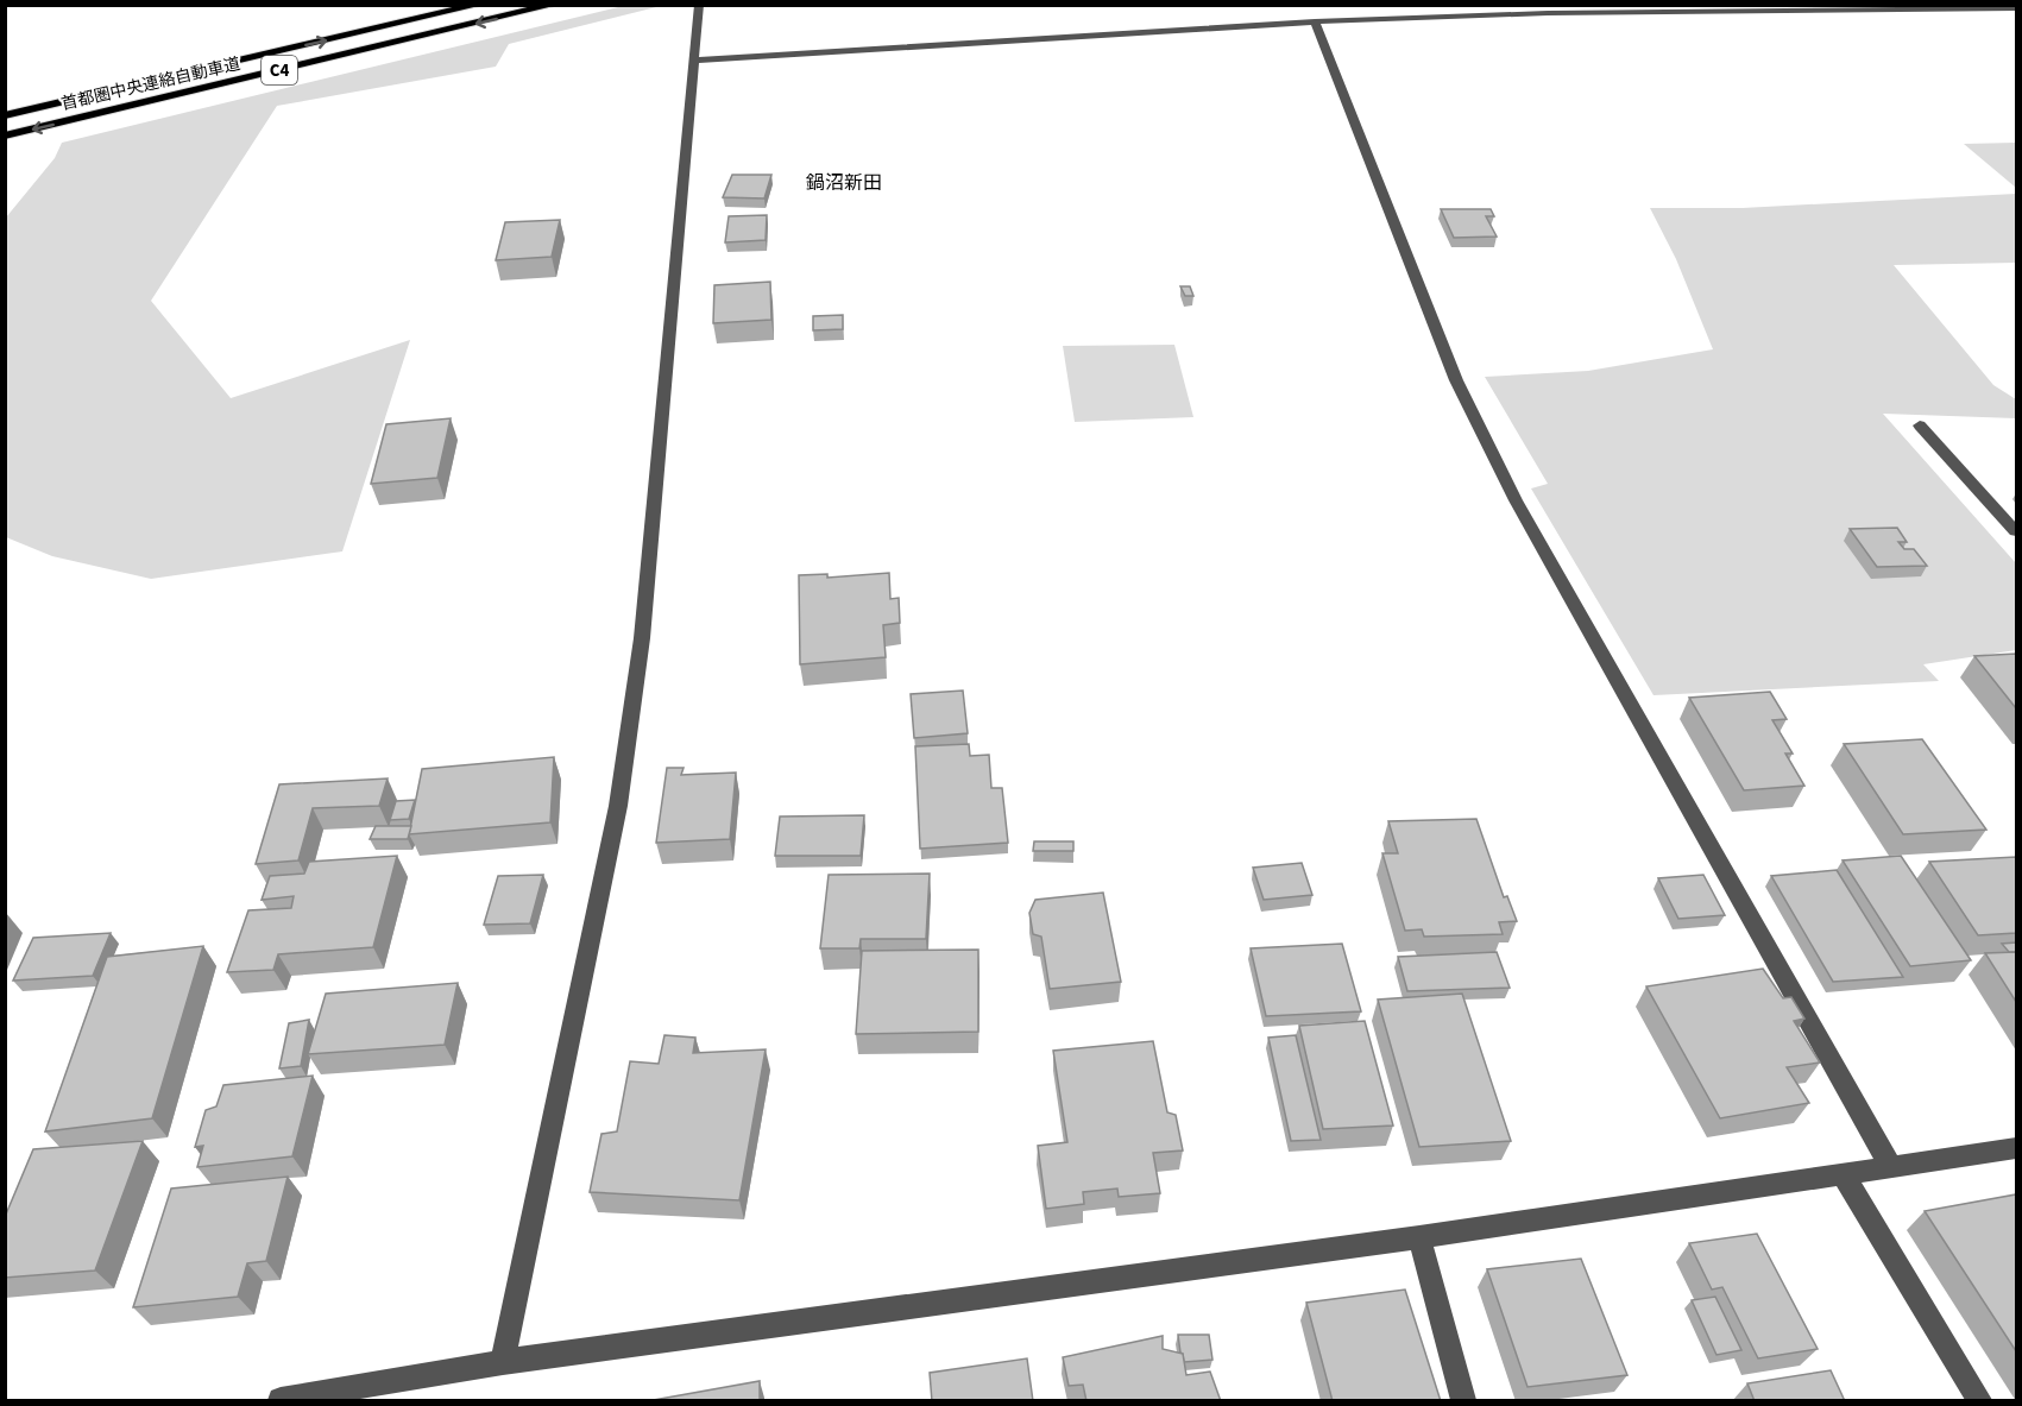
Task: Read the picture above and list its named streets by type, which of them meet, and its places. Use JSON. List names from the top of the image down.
{
  "streets": {
    "highway": ["C4", "首都圏中央連絡自動車道"]
  },
  "districts": ["鍋沼新田"]
}
